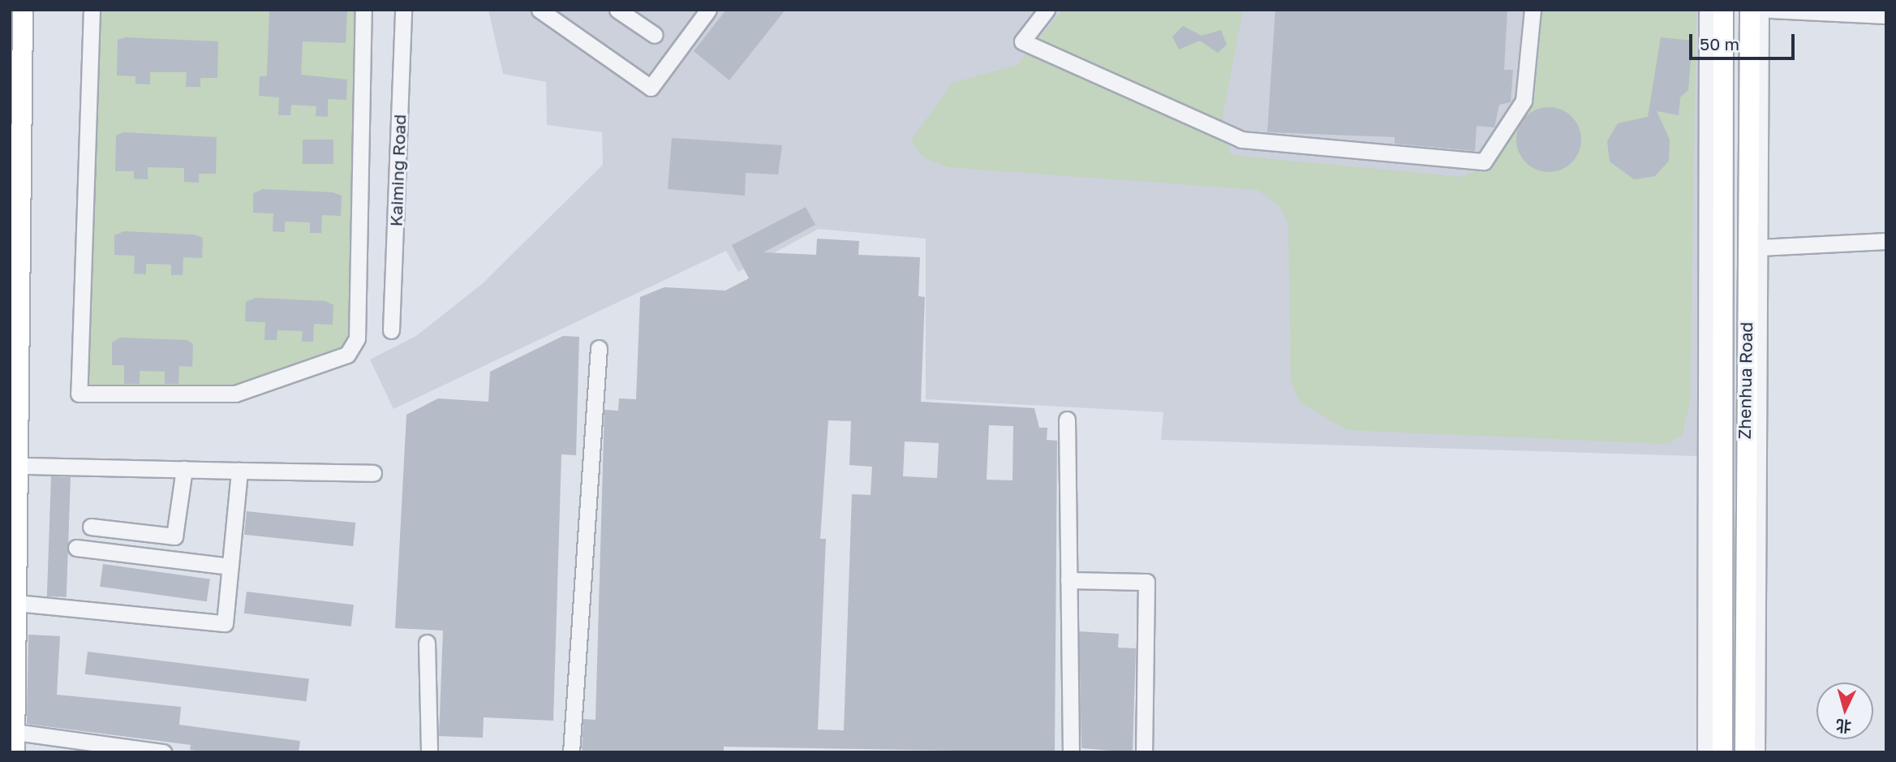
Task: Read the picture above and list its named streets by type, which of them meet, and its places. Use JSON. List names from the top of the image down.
{
  "streets": {
    "main road": ["Zhenhua Road"],
    "street": ["Kaiming Road"]
  },
  "scale_bar": "50 m",
  "north": "bottom"
}
